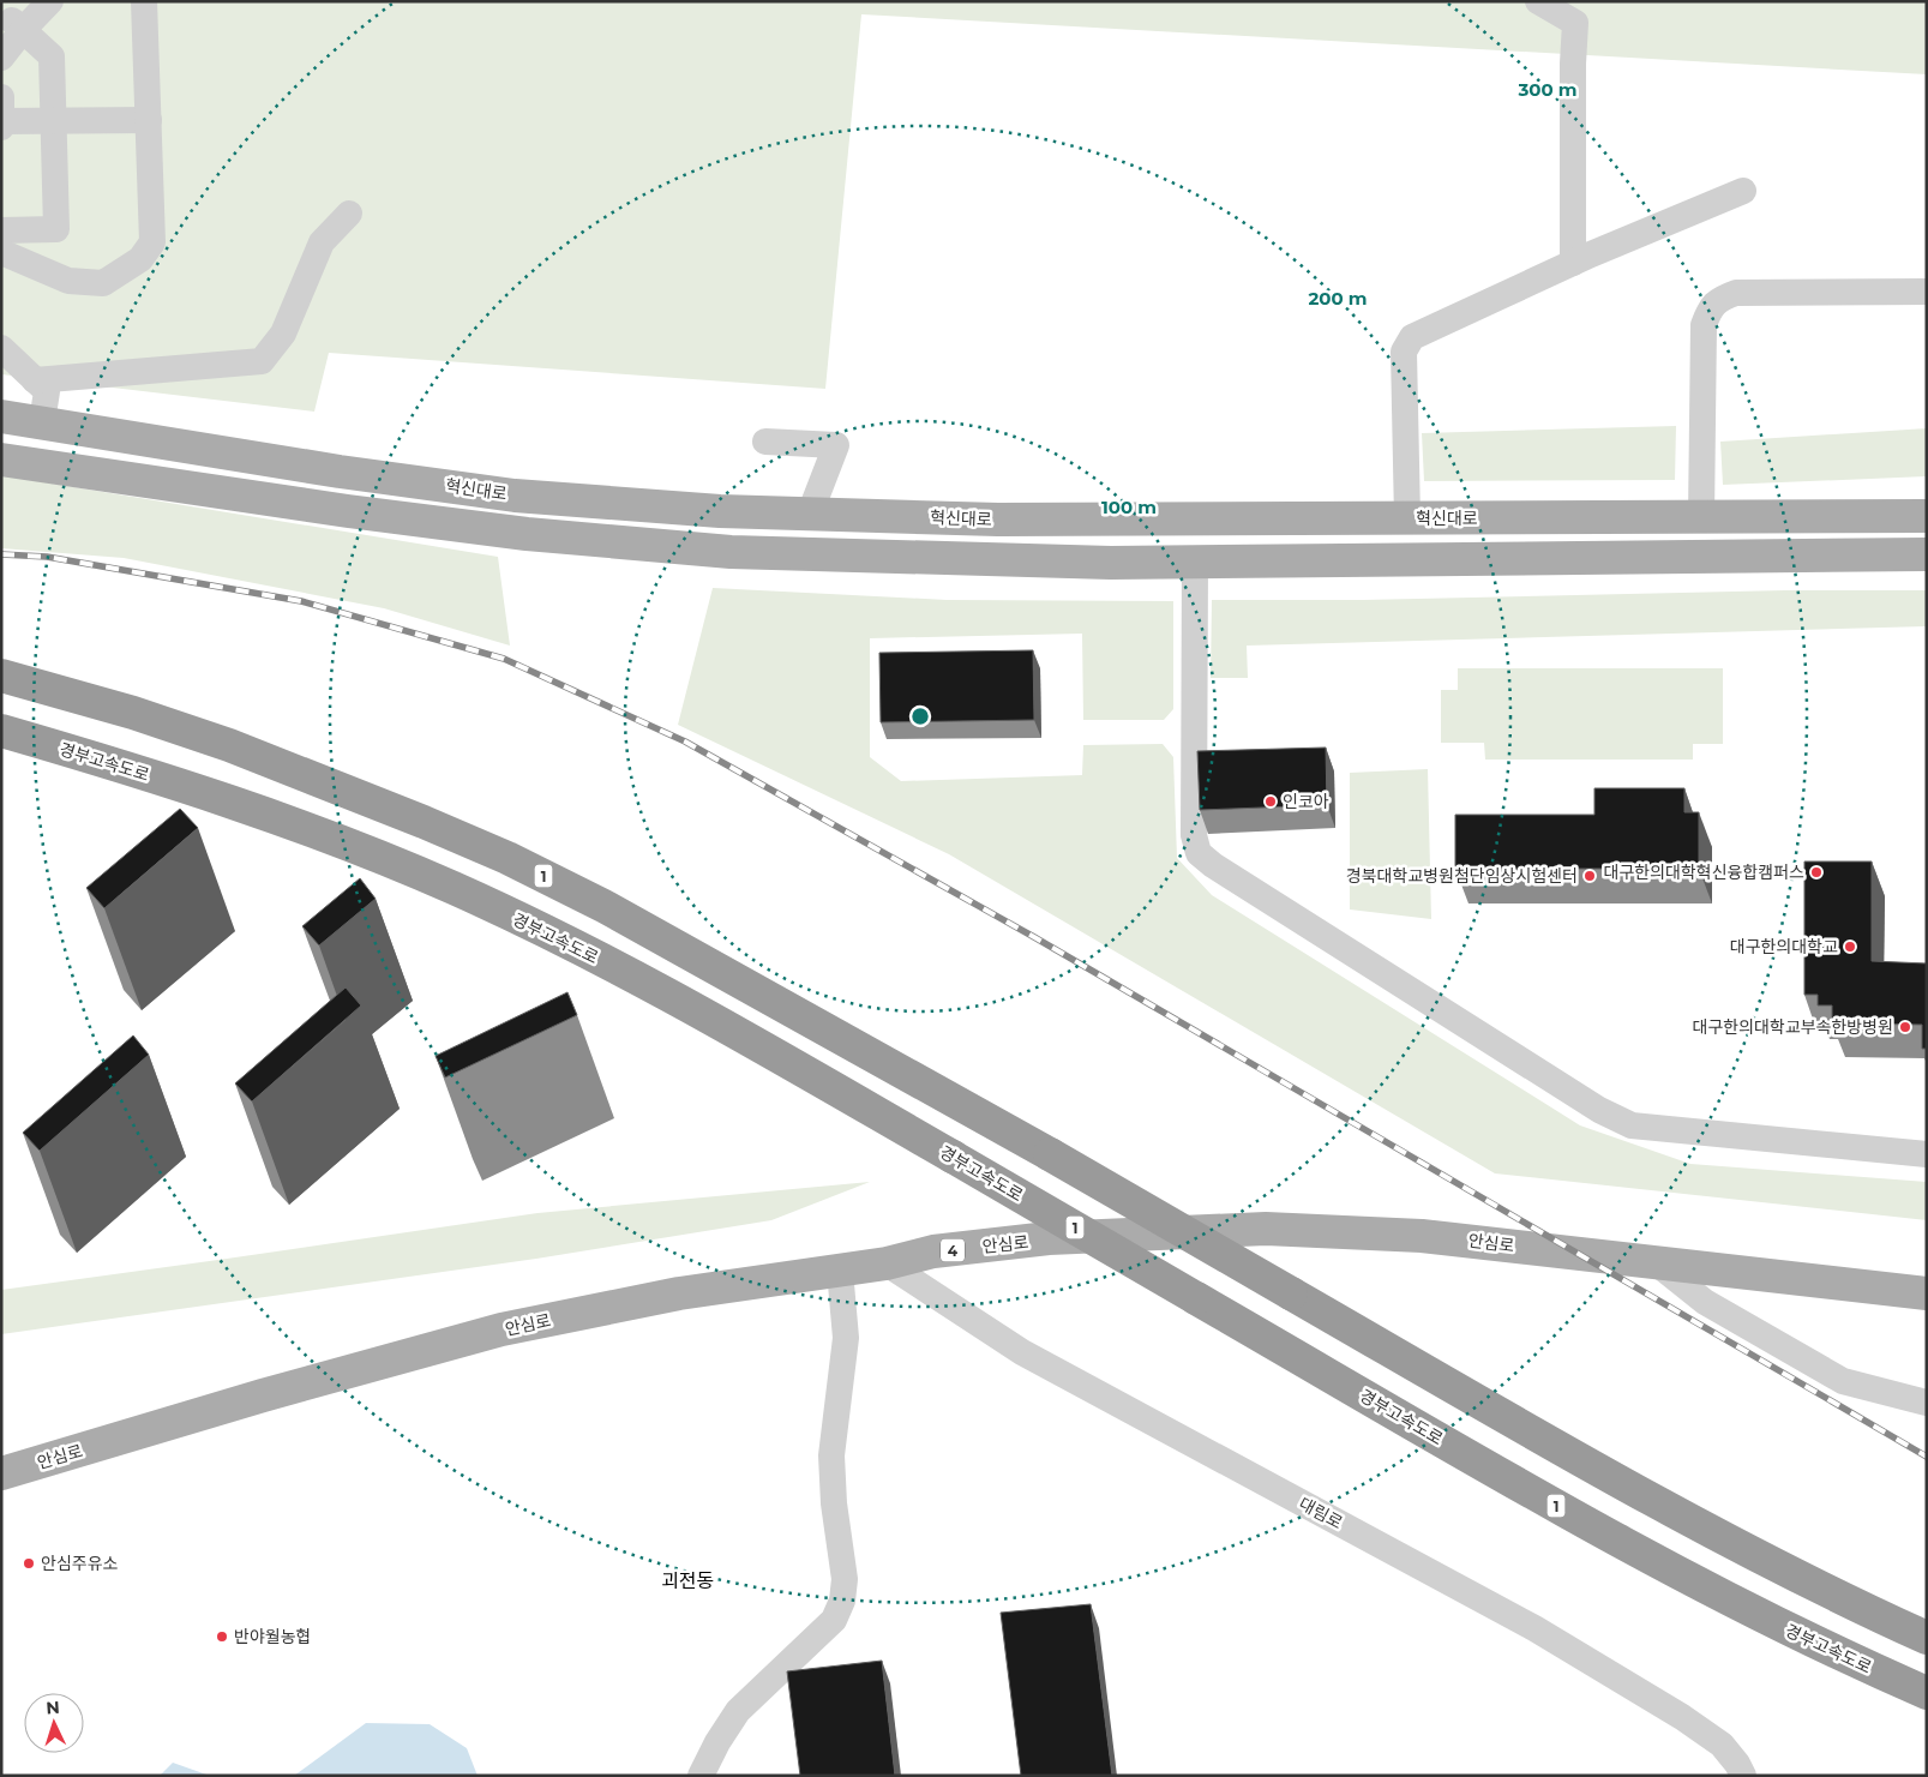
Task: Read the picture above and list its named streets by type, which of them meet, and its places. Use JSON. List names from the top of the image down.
{
  "streets": {
    "highway": ["경부고속도로", "1"],
    "main road": ["혁신대로", "안심로", "4"],
    "street": ["대림로"]
  },
  "crossings": [
    ["안심로", "대림로"]
  ],
  "districts": ["괴전동"],
  "places": [
    "인코아",
    "대구한의대학혁신융합캠퍼스",
    "경북대학교병원첨단임상시험센터",
    "대구한의대학교",
    "대구한의대학교부속한방병원",
    "안심주유소",
    "반야월농협"
  ],
  "north": "top",
  "rings": ["300 m", "200 m", "100 m"]
}
